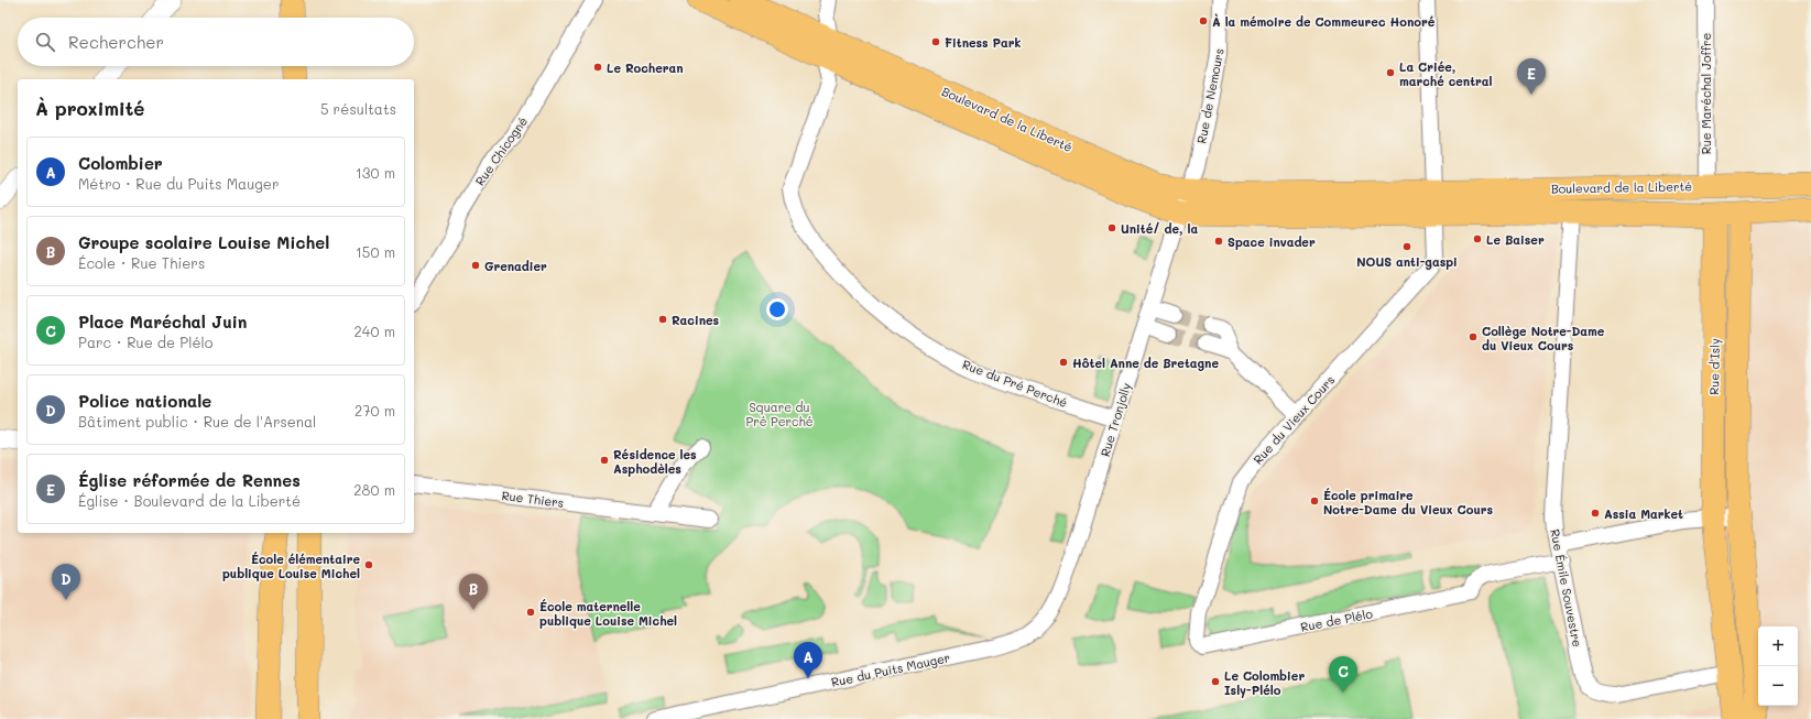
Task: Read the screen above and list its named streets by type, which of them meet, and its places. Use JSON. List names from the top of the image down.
{
  "streets": {
    "main road": ["Boulevard de la Liberté", "Rue d'Isly"],
    "street": [
      "Rue Maréchal Joffre",
      "Rue de Nemours",
      "Rue Chicogné",
      "Rue du Pré Perché",
      "Rue Tronjolly",
      "Rue du Vieux Cours",
      "Rue Thiers",
      "Rue Émile Souvestre",
      "Rue de Plélo",
      "Rue du Puits Mauger"
    ]
  },
  "crossings": [
    ["Rue Maréchal Joffre", "Boulevard de la Liberté"],
    ["Rue de Nemours", "Boulevard de la Liberté"],
    ["Boulevard de la Liberté", "Rue d'Isly"],
    ["Boulevard de la Liberté", "Rue du Pré Perché"],
    ["Boulevard de la Liberté", "Rue Tronjolly"],
    ["Boulevard de la Liberté", "Rue du Vieux Cours"],
    ["Boulevard de la Liberté", "Rue Émile Souvestre"],
    ["Rue d'Isly", "Rue Émile Souvestre"],
    ["Rue du Pré Perché", "Rue Tronjolly"],
    ["Rue Tronjolly", "Rue du Puits Mauger"],
    ["Rue du Vieux Cours", "Rue de Plélo"],
    ["Rue Émile Souvestre", "Rue de Plélo"]
  ],
  "parks": ["Square du Pré Perché"],
  "places": [
    "À la mémoire de Commeurec Honoré",
    "Fitness Park",
    "Le Rocheran",
    "La Criée, marché central",
    "Unité/ de, la",
    "Le Baiser",
    "Space invader",
    "NOUS anti-gaspi",
    "Grenadier",
    "Racines",
    "Collège Notre-Dame du Vieux Cours",
    "Hôtel Anne de Bretagne",
    "Résidence les Asphodèles",
    "École primaire Notre-Dame du Vieux Cours",
    "Assia Market",
    "École élémentaire publique Louise Michel",
    "École maternelle publique Louise Michel",
    "Le Colombier Isly-Plélo"
  ],
  "page": {
    "search": "Rechercher",
    "pins": [
      "E",
      "D",
      "B",
      "A",
      "C"
    ],
    "heading": ["À proximité", "5 résultats"],
    "list": [
      {
        "mark": "A",
        "name": "Colombier",
        "note": "Métro · Rue du Puits Mauger",
        "value": "130 m"
      },
      {
        "mark": "B",
        "name": "Groupe scolaire Louise Michel",
        "note": "École · Rue Thiers",
        "value": "150 m"
      },
      {
        "mark": "C",
        "name": "Place Maréchal Juin",
        "note": "Parc · Rue de Plélo",
        "value": "240 m"
      },
      {
        "mark": "D",
        "name": "Police nationale",
        "note": "Bâtiment public · Rue de l'Arsenal",
        "value": "270 m"
      },
      {
        "mark": "E",
        "name": "Église réformée de Rennes",
        "note": "Église · Boulevard de la Liberté",
        "value": "280 m"
      }
    ],
    "map_buttons": ["+", "−"]
  }
}
